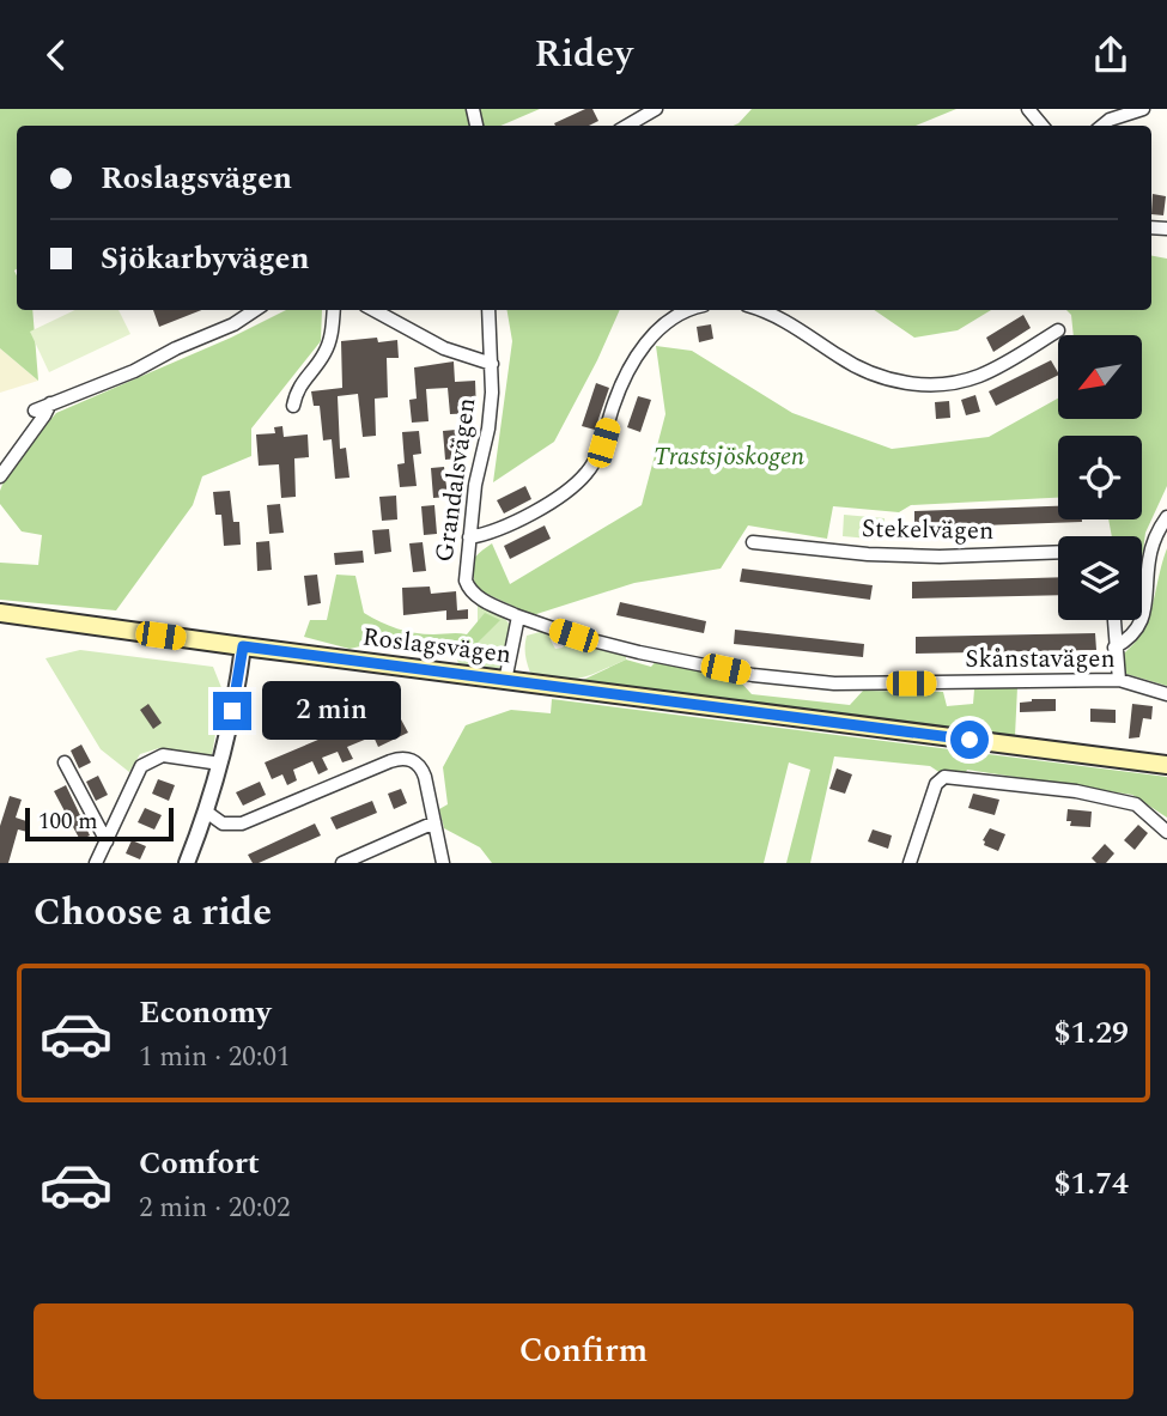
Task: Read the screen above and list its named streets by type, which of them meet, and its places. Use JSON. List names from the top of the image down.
{
  "streets": {
    "main road": ["Roslagsvägen"],
    "street": ["Grandalsvägen", "Stekelvägen", "Skånstavägen"]
  },
  "crossings": [
    ["Grandalsvägen", "Skånstavägen"]
  ],
  "parks": ["Trastsjöskogen"],
  "scale_bar": "100 m",
  "north": "bottom left",
  "page": {
    "header": "Ridey",
    "banner": ["Roslagsvägen", "Sjökarbyvägen"],
    "bubble": "2 min",
    "scale": "100 m",
    "heading": "Choose a ride",
    "list": [
      {
        "name": "Economy",
        "note": "1 min · 20:01",
        "value": "$1.29"
      },
      {
        "name": "Comfort",
        "note": "2 min · 20:02",
        "value": "$1.74"
      }
    ],
    "buttons": "Confirm"
  }
}
